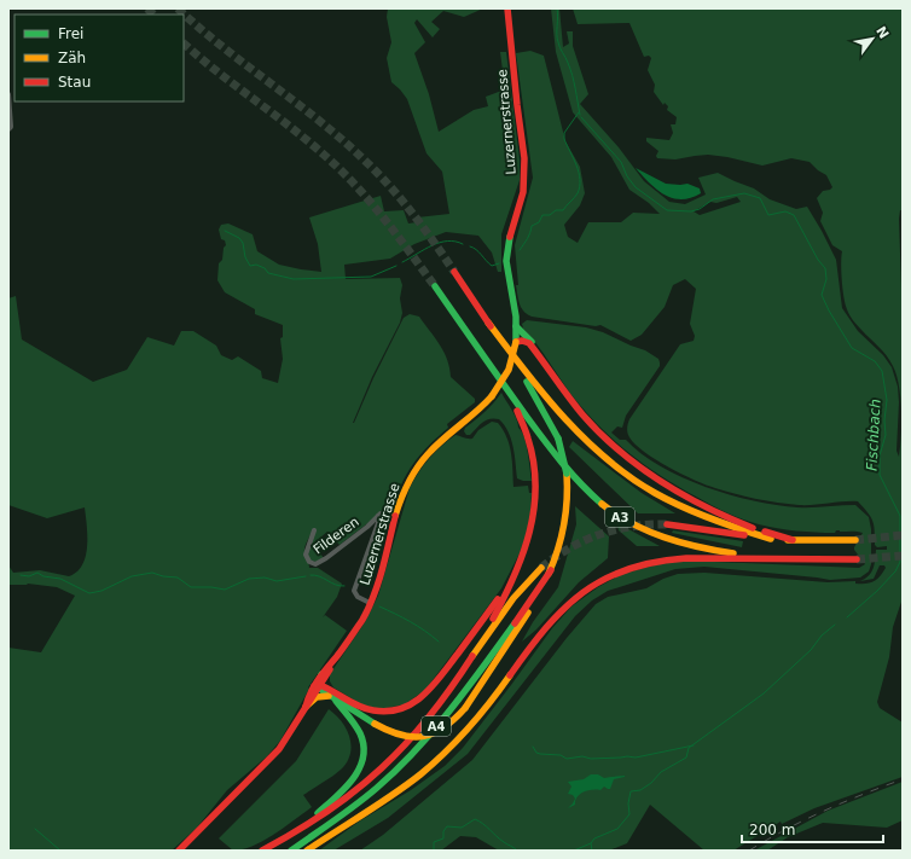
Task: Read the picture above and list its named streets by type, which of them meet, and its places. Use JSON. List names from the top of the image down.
{
  "streets": {
    "main road": ["Luzernerstrasse", "A3", "A4"],
    "street": ["Filderen"]
  },
  "crossings": [
    ["Luzernerstrasse", "Filderen"],
    ["A3", "A4"]
  ],
  "water": ["Fischbach"],
  "legend": ["Frei", "Zäh", "Stau"],
  "scale_bar": "200 m",
  "north": "top right"
}
